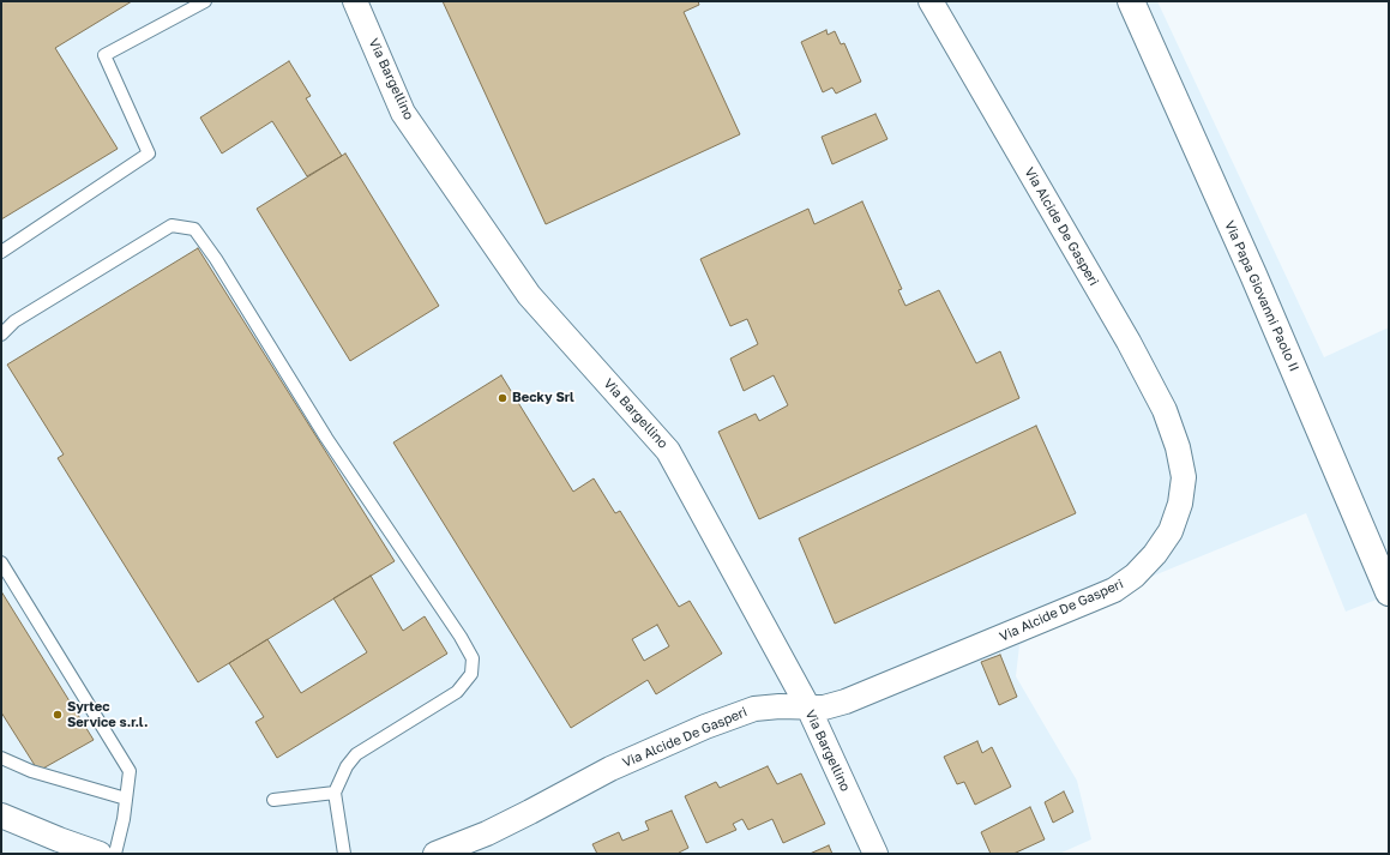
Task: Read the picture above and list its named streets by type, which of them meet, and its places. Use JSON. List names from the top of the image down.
{
  "streets": {
    "main road": ["Via Papa Giovanni Paolo II"],
    "street": ["Via Bargellino", "Via Alcide De Gasperi"]
  },
  "crossings": [
    ["Via Bargellino", "Via Alcide De Gasperi"]
  ],
  "places": ["Becky Srl", "Syrtec Service s.r.l."]
}
